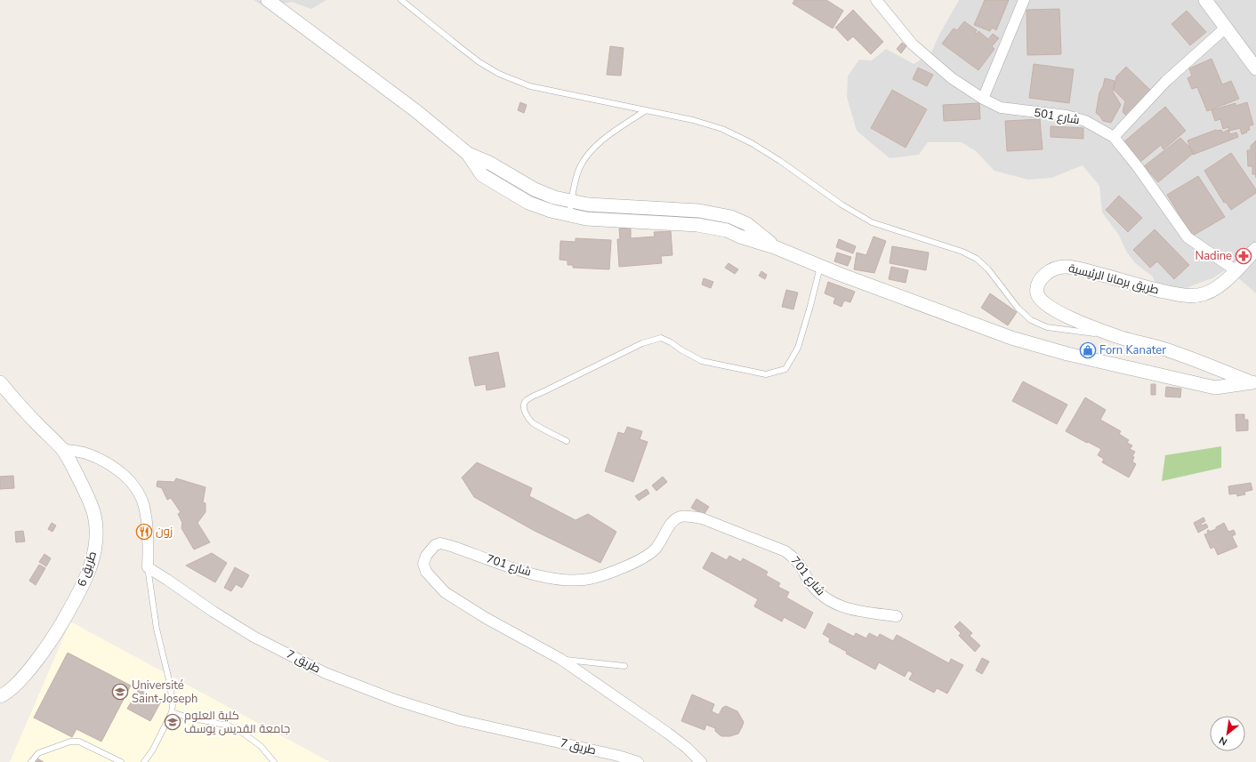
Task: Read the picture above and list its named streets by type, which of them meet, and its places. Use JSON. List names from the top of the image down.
{
  "streets": {
    "street": [
      "شارع 501",
      "طريق برمانا الرئيسية",
      "شارع 701",
      "طريق 6",
      "طريق 7"
    ]
  },
  "crossings": [
    ["شارع 501", "طريق برمانا الرئيسية"]
  ],
  "places": {
    "pharmacy": ["Nadine"],
    "shop": ["Forn Kanater"],
    "restaurant": ["زون"],
    "school or university": ["Université Saint-Joseph", "كلية العلوم جامعة القديس يوسف"]
  },
  "north": "bottom left"
}
